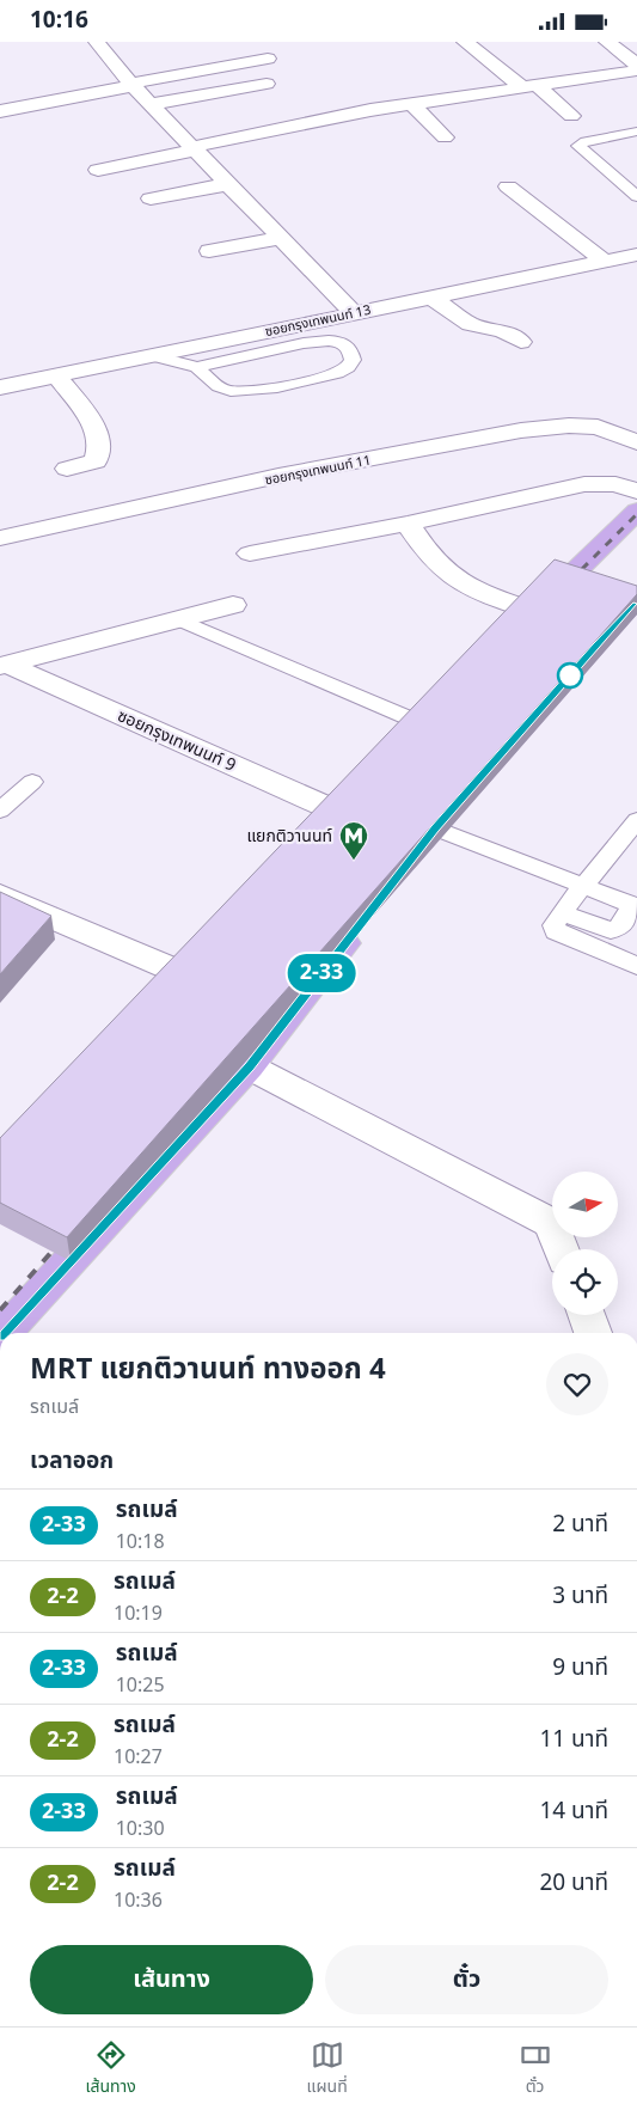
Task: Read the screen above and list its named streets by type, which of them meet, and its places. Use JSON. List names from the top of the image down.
{
  "streets": {
    "street": ["ซอยกรุงเทพนนท์ 13", "ซอยกรุงเทพนนท์ 11", "ซอยกรุงเทพนนท์ 9"]
  },
  "places": {
    "metro station": ["แยกติวานนท์"]
  },
  "lines": ["bus line 2-33"],
  "north": "right",
  "page": {
    "status": "10:16",
    "on_map": "2-33",
    "heading": [
      ["MRT แยกติวานนท์ ทางออก 4", "รถเมล์"],
      "เวลาออก"
    ],
    "list": [
      {
        "mark": "2-33",
        "name": "รถเมล์",
        "note": "10:18",
        "value": "2 นาที"
      },
      {
        "mark": "2-2",
        "name": "รถเมล์",
        "note": "10:19",
        "value": "3 นาที"
      },
      {
        "mark": "2-33",
        "name": "รถเมล์",
        "note": "10:25",
        "value": "9 นาที"
      },
      {
        "mark": "2-2",
        "name": "รถเมล์",
        "note": "10:27",
        "value": "11 นาที"
      },
      {
        "mark": "2-33",
        "name": "รถเมล์",
        "note": "10:30",
        "value": "14 นาที"
      },
      {
        "mark": "2-2",
        "name": "รถเมล์",
        "note": "10:36",
        "value": "20 นาที"
      }
    ],
    "buttons": ["เส้นทาง", "ตั๋ว"],
    "tabs": ["เส้นทาง", "แผนที่", "ตั๋ว"]
  }
}
